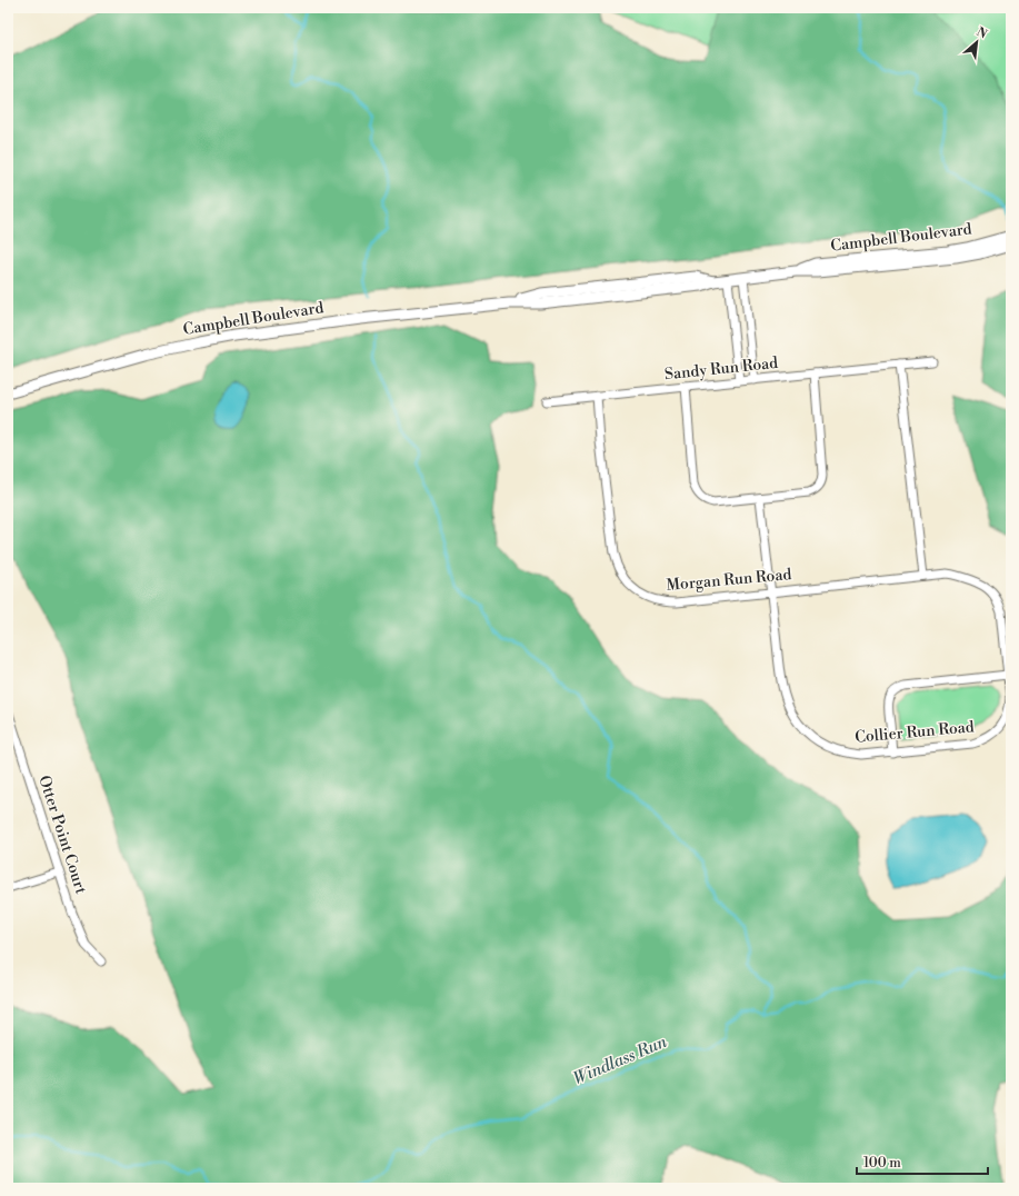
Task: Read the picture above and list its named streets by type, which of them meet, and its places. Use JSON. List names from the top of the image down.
{
  "streets": {
    "street": [
      "Campbell Boulevard",
      "Sandy Run Road",
      "Morgan Run Road",
      "Collier Run Road",
      "Otter Point Court"
    ]
  },
  "crossings": [
    ["Sandy Run Road", "Morgan Run Road"],
    ["Morgan Run Road", "Collier Run Road"]
  ],
  "water": ["Windlass Run"],
  "scale_bar": "100 m",
  "north": "top right"
}
